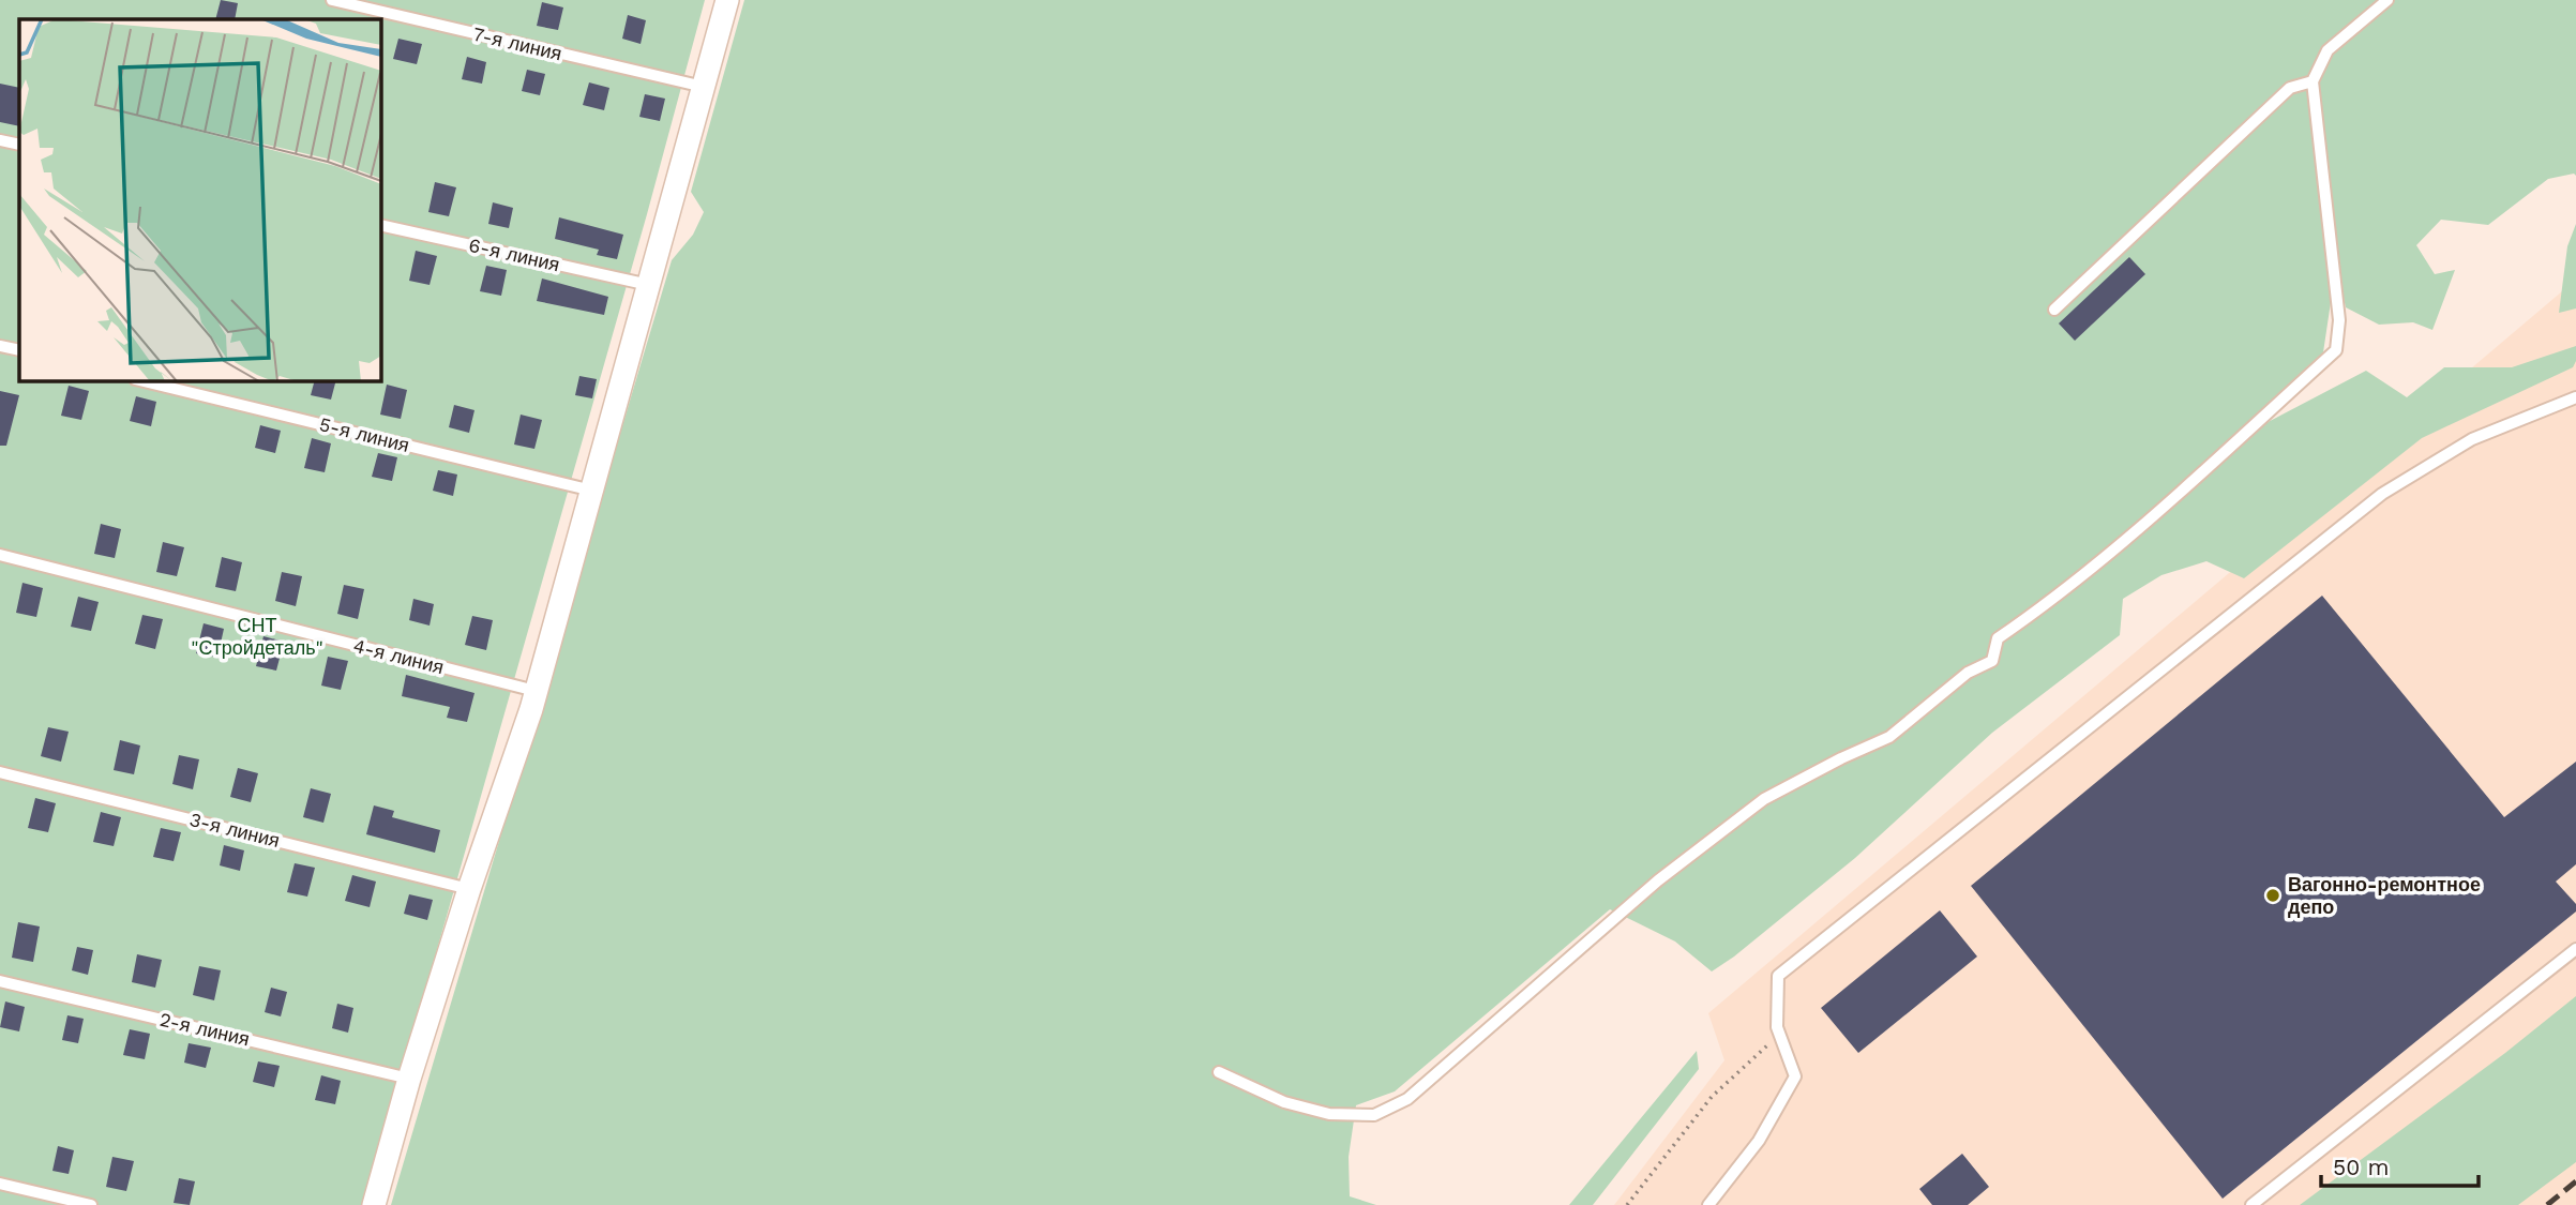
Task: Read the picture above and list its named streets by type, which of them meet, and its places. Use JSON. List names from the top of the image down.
{
  "streets": {
    "lane": [
      "7-я линия",
      "6-я линия",
      "5-я линия",
      "4-я линия",
      "3-я линия",
      "2-я линия"
    ]
  },
  "parks": ["СНТ \"Стройдеталь\""],
  "places": ["Вагонно-ремонтное депо"],
  "scale_bar": "50 m"
}
